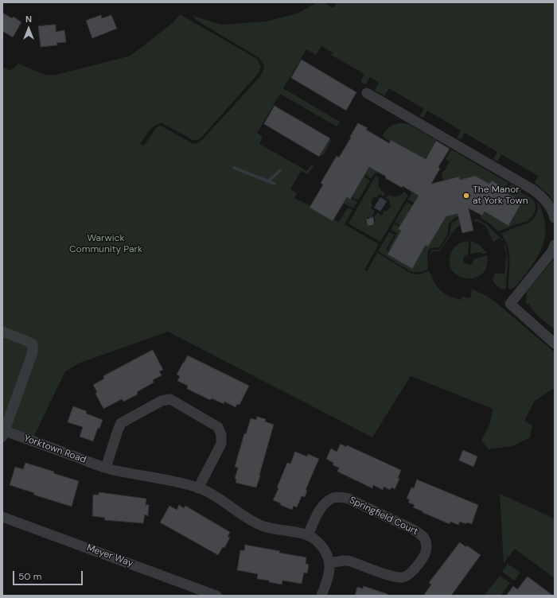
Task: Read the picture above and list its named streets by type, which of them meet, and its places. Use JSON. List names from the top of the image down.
{
  "streets": {
    "street": ["Yorktown Road", "Springfield Court", "Meyer Way"]
  },
  "crossings": [
    ["Yorktown Road", "Springfield Court"]
  ],
  "parks": ["Warwick Community Park"],
  "places": ["The Manor at York Town"],
  "scale_bar": "50 m",
  "north": "top"
}
